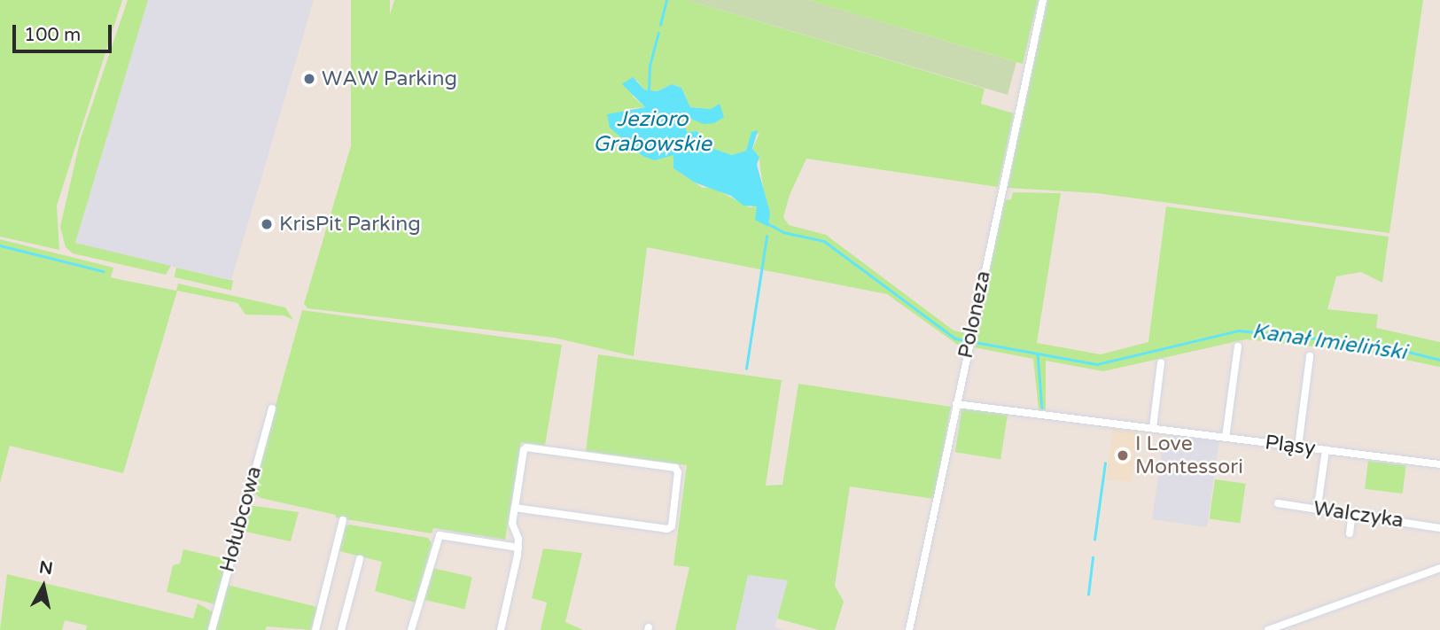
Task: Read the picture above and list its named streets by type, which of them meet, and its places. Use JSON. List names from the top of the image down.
{
  "streets": {
    "street": [
      "Poloneza",
      "Pląsy",
      "Walczyka",
      "Hołubcowa"
    ]
  },
  "crossings": [
    ["Poloneza", "Pląsy"]
  ],
  "water": ["Jezioro Grabowskie", "Kanał Imieliński"],
  "places": ["WAW Parking", "KrisPit Parking", "I Love Montessori"],
  "scale_bar": "100 m",
  "north": "top"
}
